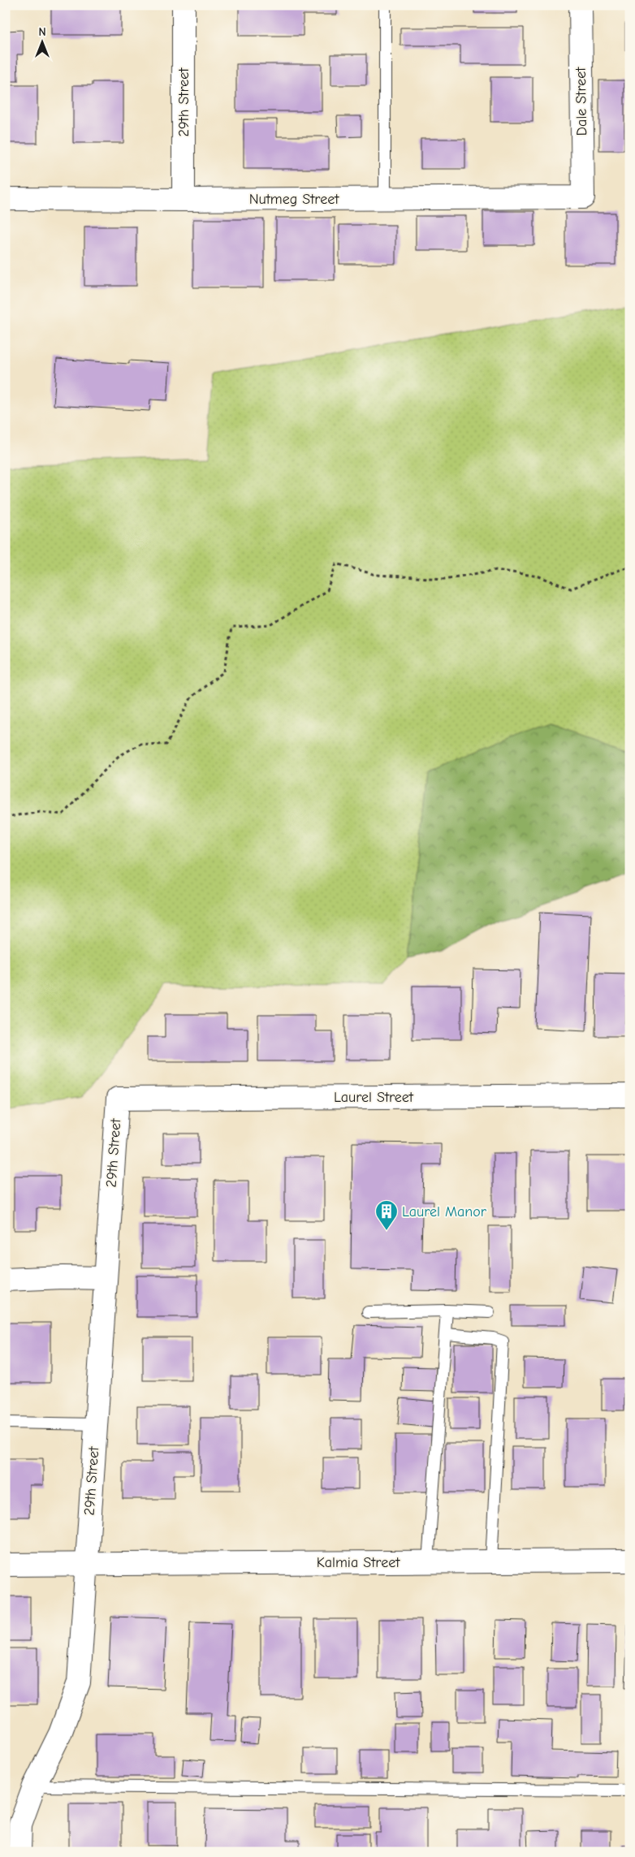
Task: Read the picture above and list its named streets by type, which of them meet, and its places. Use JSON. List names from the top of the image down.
{
  "streets": {
    "street": [
      "Dale Street",
      "29th Street",
      "Nutmeg Street",
      "Laurel Street",
      "Kalmia Street"
    ]
  },
  "crossings": [
    ["Dale Street", "Nutmeg Street"],
    ["29th Street", "Nutmeg Street"],
    ["29th Street", "Laurel Street"],
    ["29th Street", "Kalmia Street"]
  ],
  "places": {
    "building": ["Laurel Manor"]
  },
  "north": "top"
}
